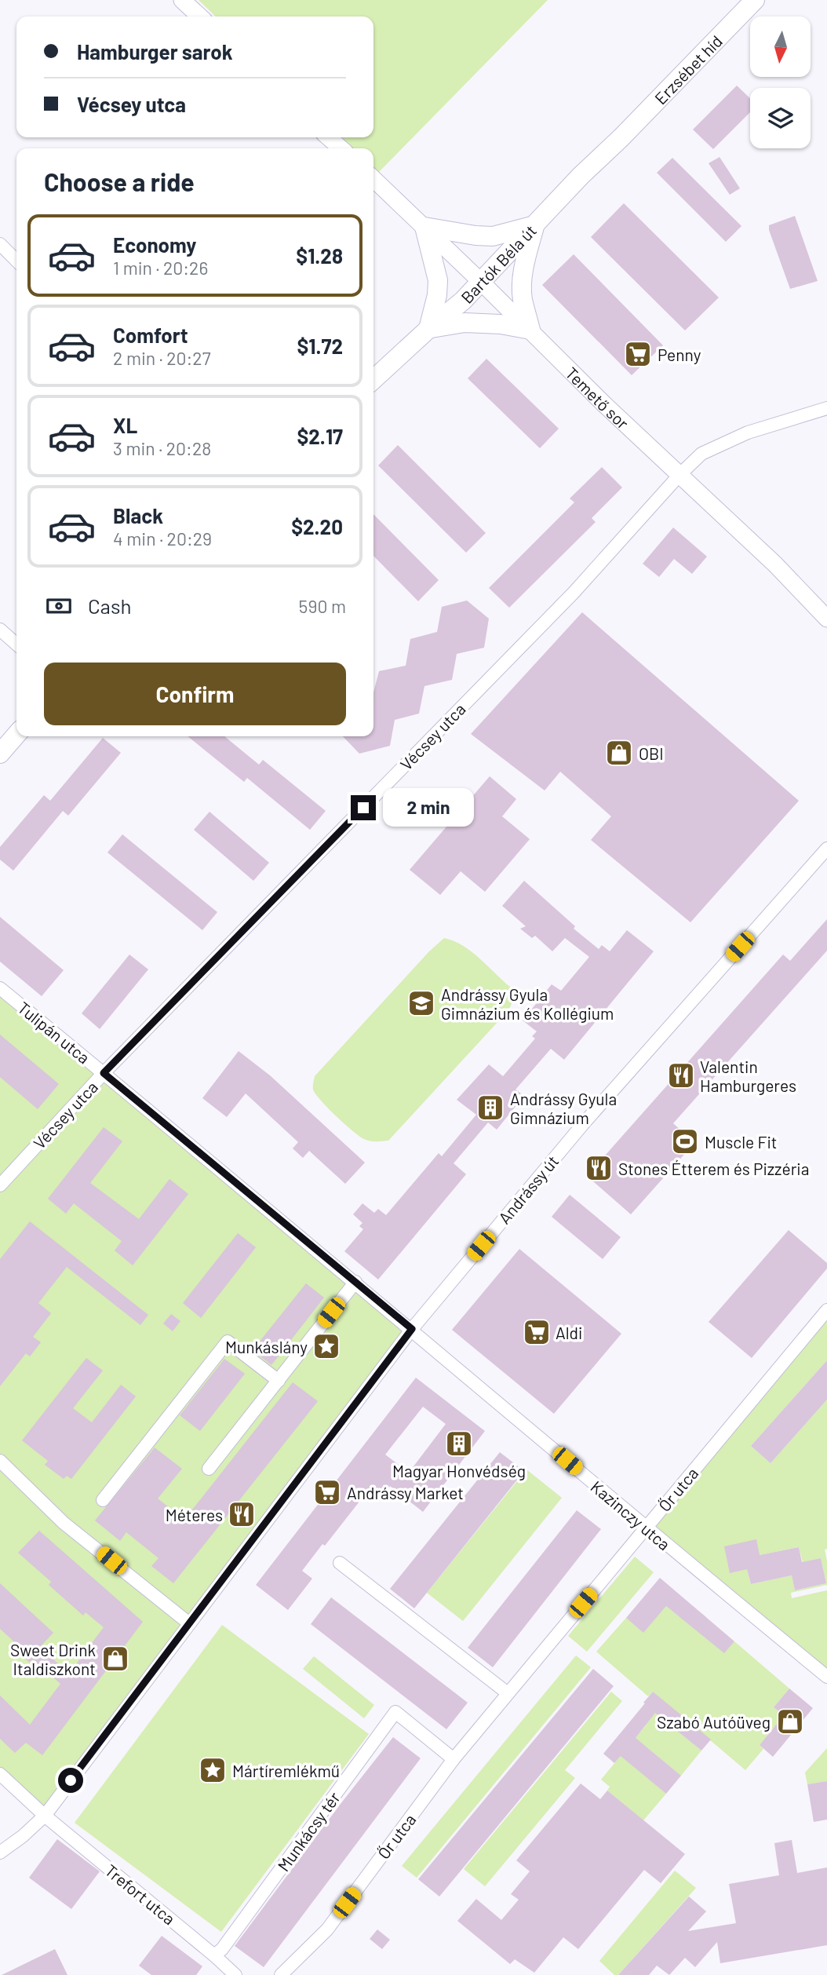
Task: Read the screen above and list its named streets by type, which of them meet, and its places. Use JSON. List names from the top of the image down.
{
  "streets": {
    "main road": ["Erzsébet híd", "Bartók Béla út"],
    "street": [
      "Temető sor",
      "Vécsey utca",
      "Tulipán utca",
      "Andrássy út",
      "Őr utca",
      "Kazinczy utca",
      "Munkácsy tér",
      "Trefort utca"
    ]
  },
  "crossings": [
    ["Erzsébet híd", "Bartók Béla út"],
    ["Bartók Béla út", "Temető sor"],
    ["Temető sor", "Vécsey utca"],
    ["Vécsey utca", "Tulipán utca"],
    ["Tulipán utca", "Andrássy út"],
    ["Tulipán utca", "Kazinczy utca"],
    ["Andrássy út", "Kazinczy utca"],
    ["Andrássy út", "Trefort utca"],
    ["Őr utca", "Kazinczy utca"],
    ["Őr utca", "Munkácsy tér"],
    ["Munkácsy tér", "Trefort utca"]
  ],
  "places": {
    "supermarket": ["Penny", "Aldi", "Andrássy Market"],
    "shop": ["OBI", "Sweet Drink Italdiszkont", "Szabó Autóüveg"],
    "school or university": ["Andrássy Gyula Gimnázium és Kollégium"],
    "restaurant": ["Valentin Hamburgeres", "Stones Étterem és Pizzéria", "Méteres"],
    "building": ["Andrássy Gyula Gimnázium", "Magyar Honvédség"],
    "sports": ["Muscle Fit"],
    "place": ["Munkáslány", "Mártíremlékmű"]
  },
  "north": "bottom",
  "page": {
    "banner": ["Hamburger sarok", "Vécsey utca"],
    "heading": "Choose a ride",
    "list": [
      {
        "name": "Economy",
        "note": "1 min · 20:26",
        "value": "$1.28"
      },
      {
        "name": "Comfort",
        "note": "2 min · 20:27",
        "value": "$1.72"
      },
      {
        "name": "XL",
        "note": "3 min · 20:28",
        "value": "$2.17"
      },
      {
        "name": "Black",
        "note": "4 min · 20:29",
        "value": "$2.20"
      }
    ],
    "pay": ["Cash", "590 m"],
    "buttons": "Confirm",
    "bubble": "2 min"
  }
}
